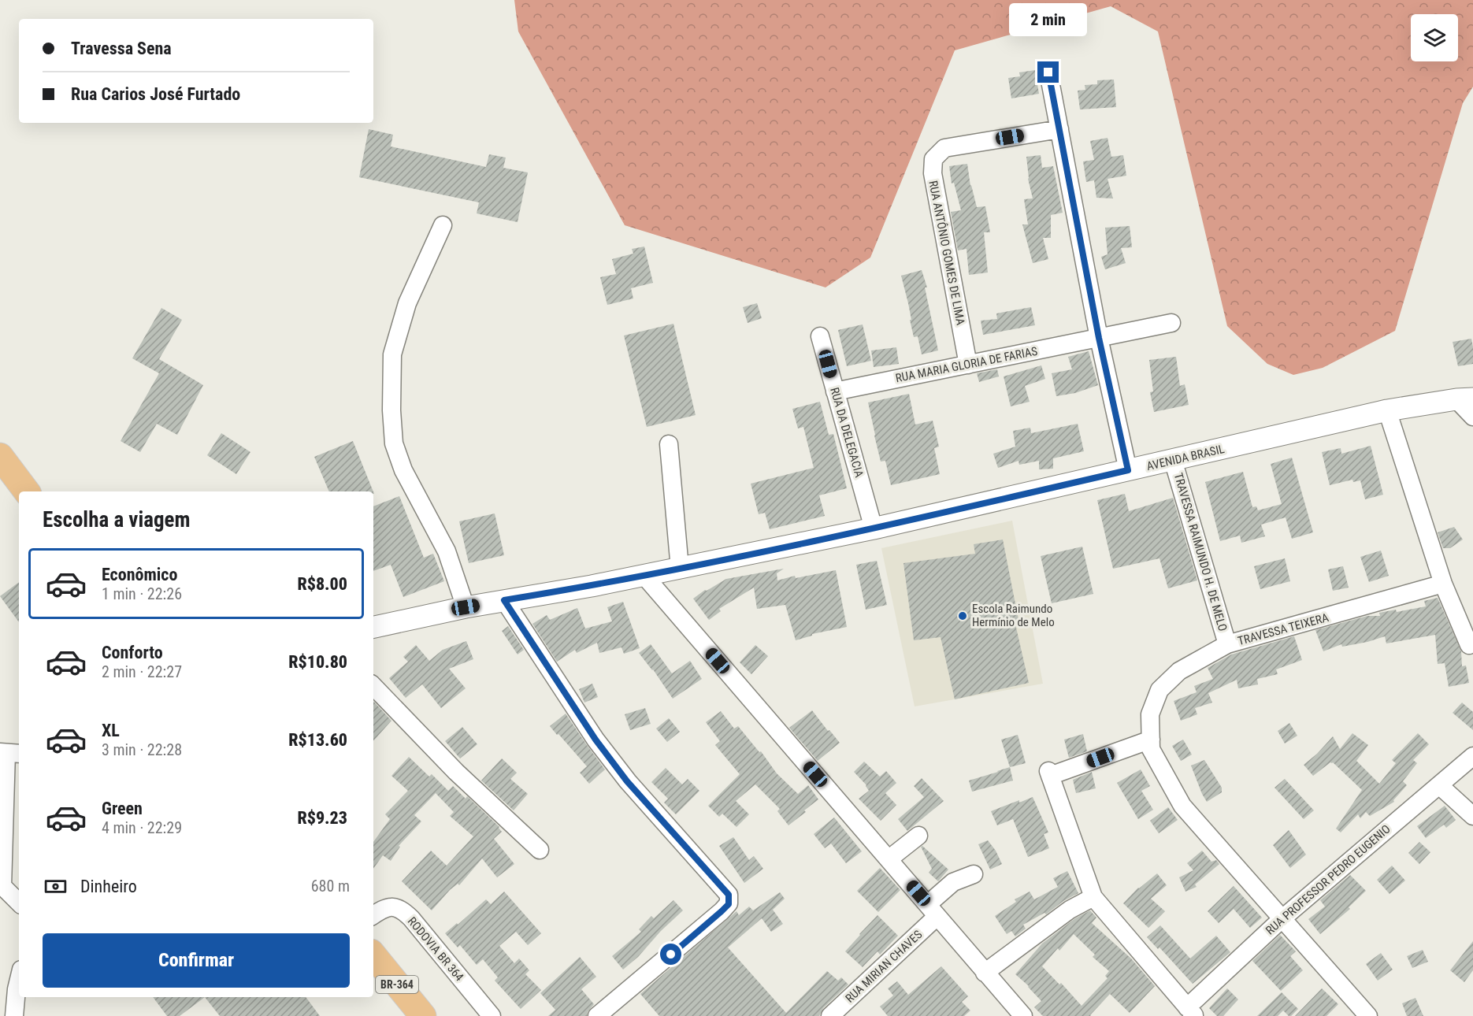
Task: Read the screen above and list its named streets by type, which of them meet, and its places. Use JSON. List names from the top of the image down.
{
  "streets": {
    "main road": ["BR-364"],
    "street": [
      "RUA ANTÔNIO GOMES DE LIMA",
      "RUA MARIA GLORIA DE FARIAS",
      "RUA DA DELEGACIA",
      "AVENIDA BRASIL",
      "TRAVESSA RAIMUNDO H. DE MELO",
      "TRAVESSA TEIXERA",
      "RUA PROFESSOR PEDRO EUGENIO",
      "RODOVIA BR 364",
      "RUA MIRIAN CHAVES"
    ]
  },
  "crossings": [
    ["RUA ANTÔNIO GOMES DE LIMA", "RUA MARIA GLORIA DE FARIAS"],
    ["RUA MARIA GLORIA DE FARIAS", "RUA DA DELEGACIA"],
    ["RUA DA DELEGACIA", "AVENIDA BRASIL"],
    ["AVENIDA BRASIL", "TRAVESSA RAIMUNDO H. DE MELO"],
    ["TRAVESSA RAIMUNDO H. DE MELO", "TRAVESSA TEIXERA"]
  ],
  "places": ["Escola Raimundo Hermínio de Melo"],
  "page": {
    "bubble": "2 min",
    "banner": ["Travessa Sena", "Rua Carios José Furtado"],
    "heading": "Escolha a viagem",
    "list": [
      {
        "name": "Econômico",
        "note": "1 min · 22:26",
        "value": "R$8.00"
      },
      {
        "name": "Conforto",
        "note": "2 min · 22:27",
        "value": "R$10.80"
      },
      {
        "name": "XL",
        "note": "3 min · 22:28",
        "value": "R$13.60"
      },
      {
        "name": "Green",
        "note": "4 min · 22:29",
        "value": "R$9.23"
      }
    ],
    "pay": ["Dinheiro", "680 m"],
    "buttons": "Confirmar"
  }
}
